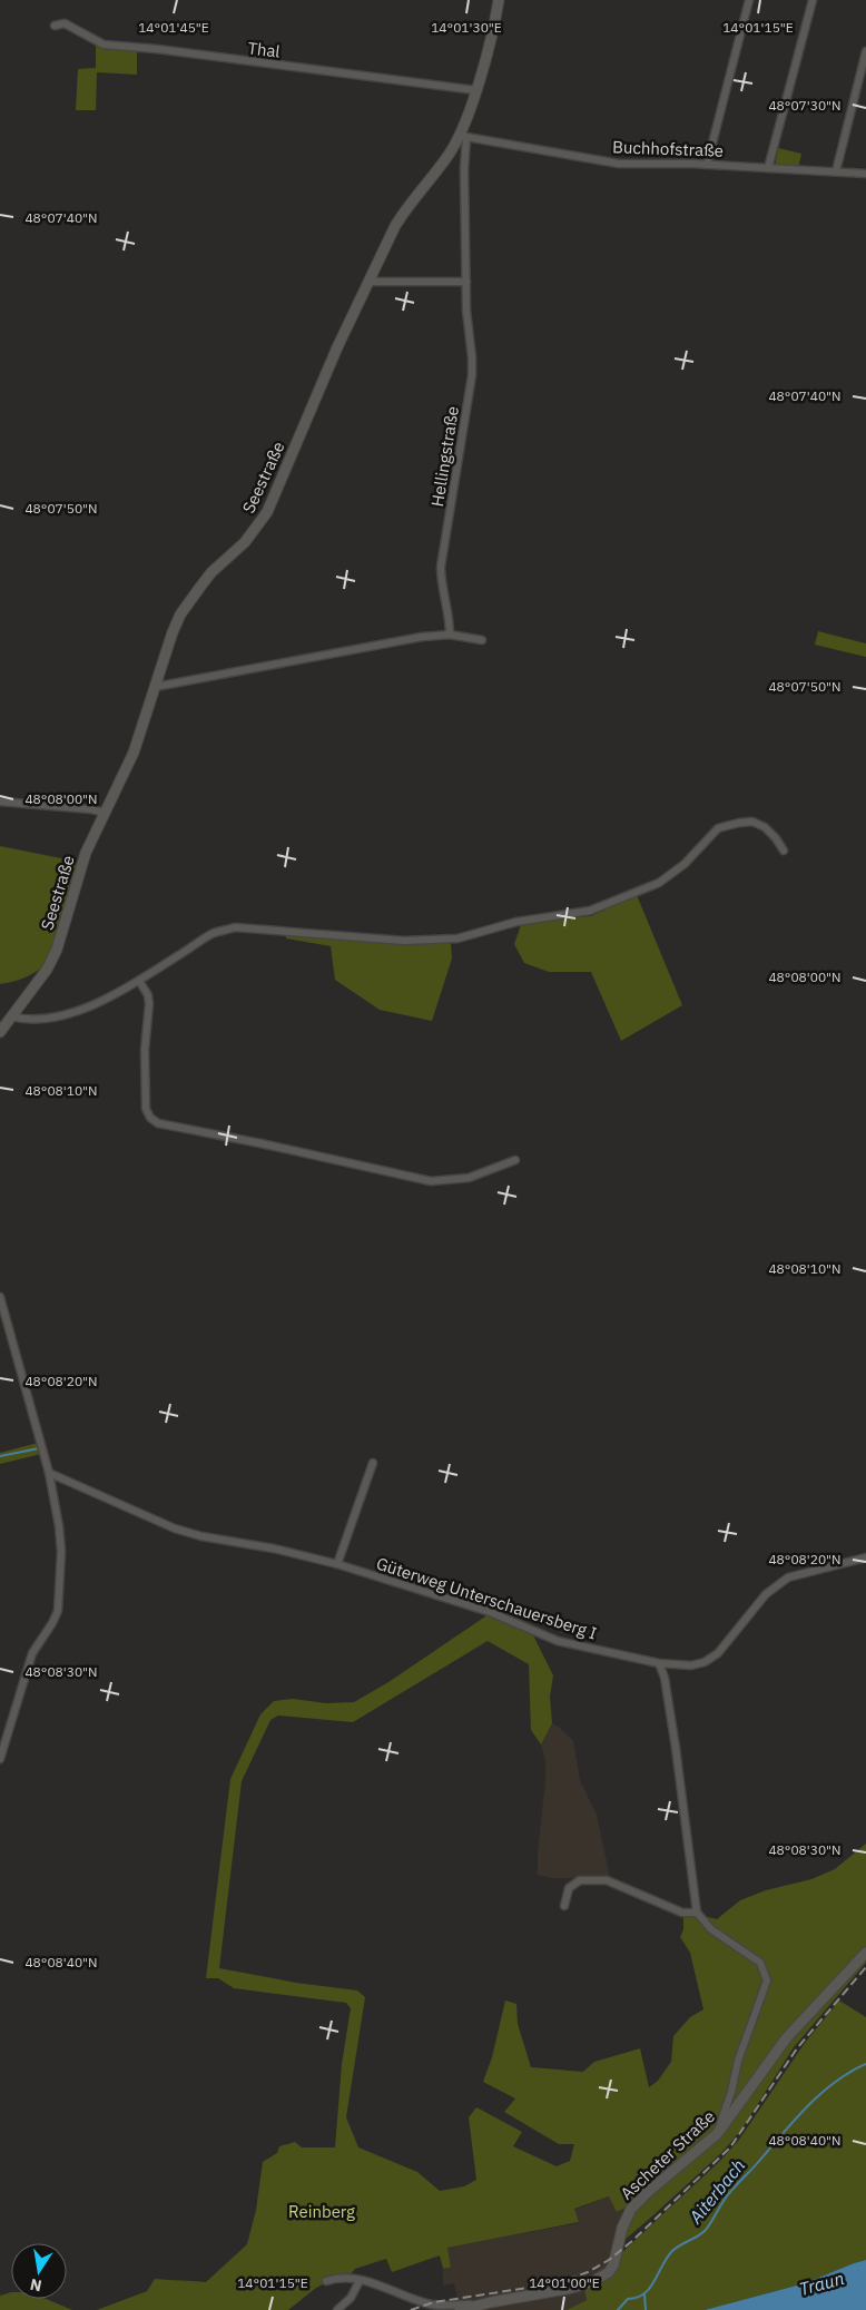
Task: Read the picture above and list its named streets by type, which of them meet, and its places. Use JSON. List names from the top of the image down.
{
  "streets": {
    "street": [
      "Thal",
      "Buchhofstraße",
      "Hellingstraße",
      "Seestraße",
      "Güterweg Unterschauersberg I",
      "Ascheter Straße"
    ]
  },
  "crossings": [
    ["Thal", "Seestraße"],
    ["Buchhofstraße", "Hellingstraße"],
    ["Buchhofstraße", "Seestraße"],
    ["Hellingstraße", "Seestraße"]
  ],
  "water": ["Aiterbach", "Traun"],
  "parks": ["Reinberg"],
  "north": "bottom",
  "coordinates": [
    "14°01'45\"E",
    "14°01'30\"E",
    "14°01'15\"E",
    "48°07'30\"N",
    "48°07'40\"N",
    "48°07'50\"N",
    "48°08'00\"N",
    "48°08'10\"N",
    "48°08'20\"N",
    "48°08'30\"N",
    "48°08'40\"N",
    "14°01'00\"E"
  ]
}
